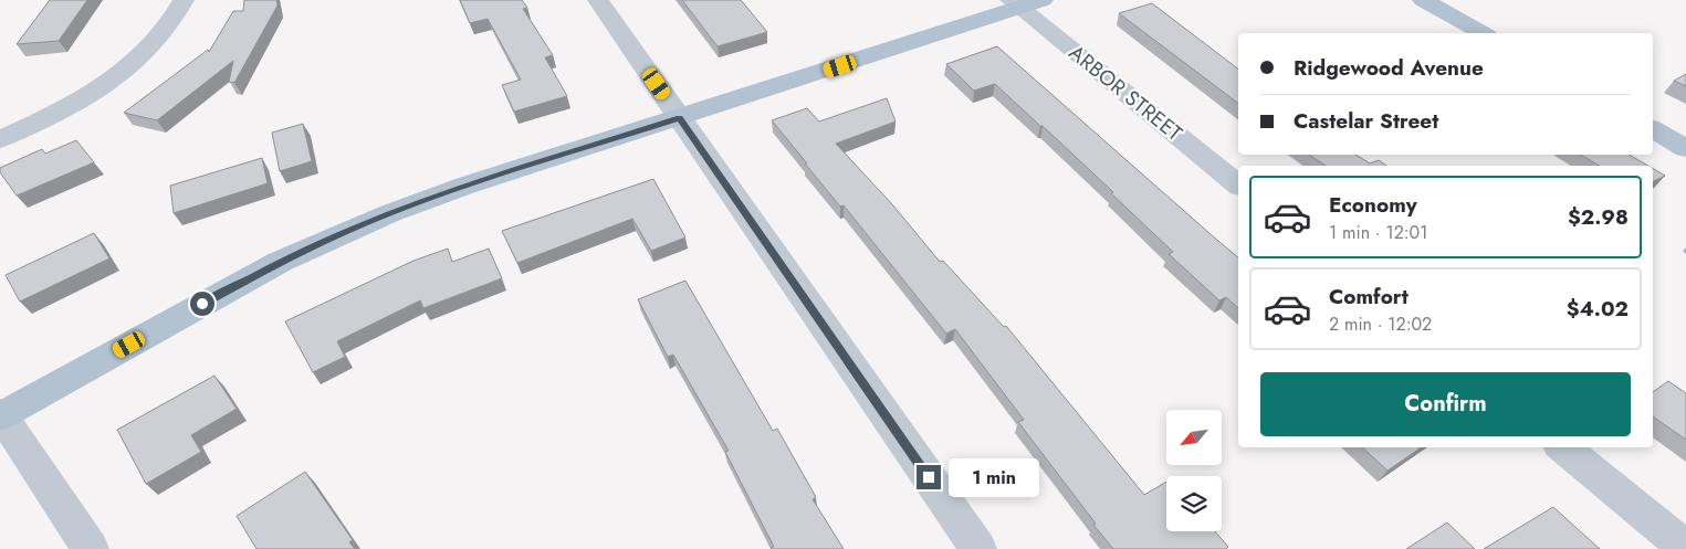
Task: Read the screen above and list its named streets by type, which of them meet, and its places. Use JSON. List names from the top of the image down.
{
  "streets": {
    "street": ["ARBOR STREET"]
  },
  "north": "bottom left",
  "page": {
    "banner": ["Ridgewood Avenue", "Castelar Street"],
    "list": [
      {
        "name": "Economy",
        "note": "1 min · 12:01",
        "value": "$2.98"
      },
      {
        "name": "Comfort",
        "note": "2 min · 12:02",
        "value": "$4.02"
      }
    ],
    "buttons": "Confirm",
    "bubble": "1 min"
  }
}
